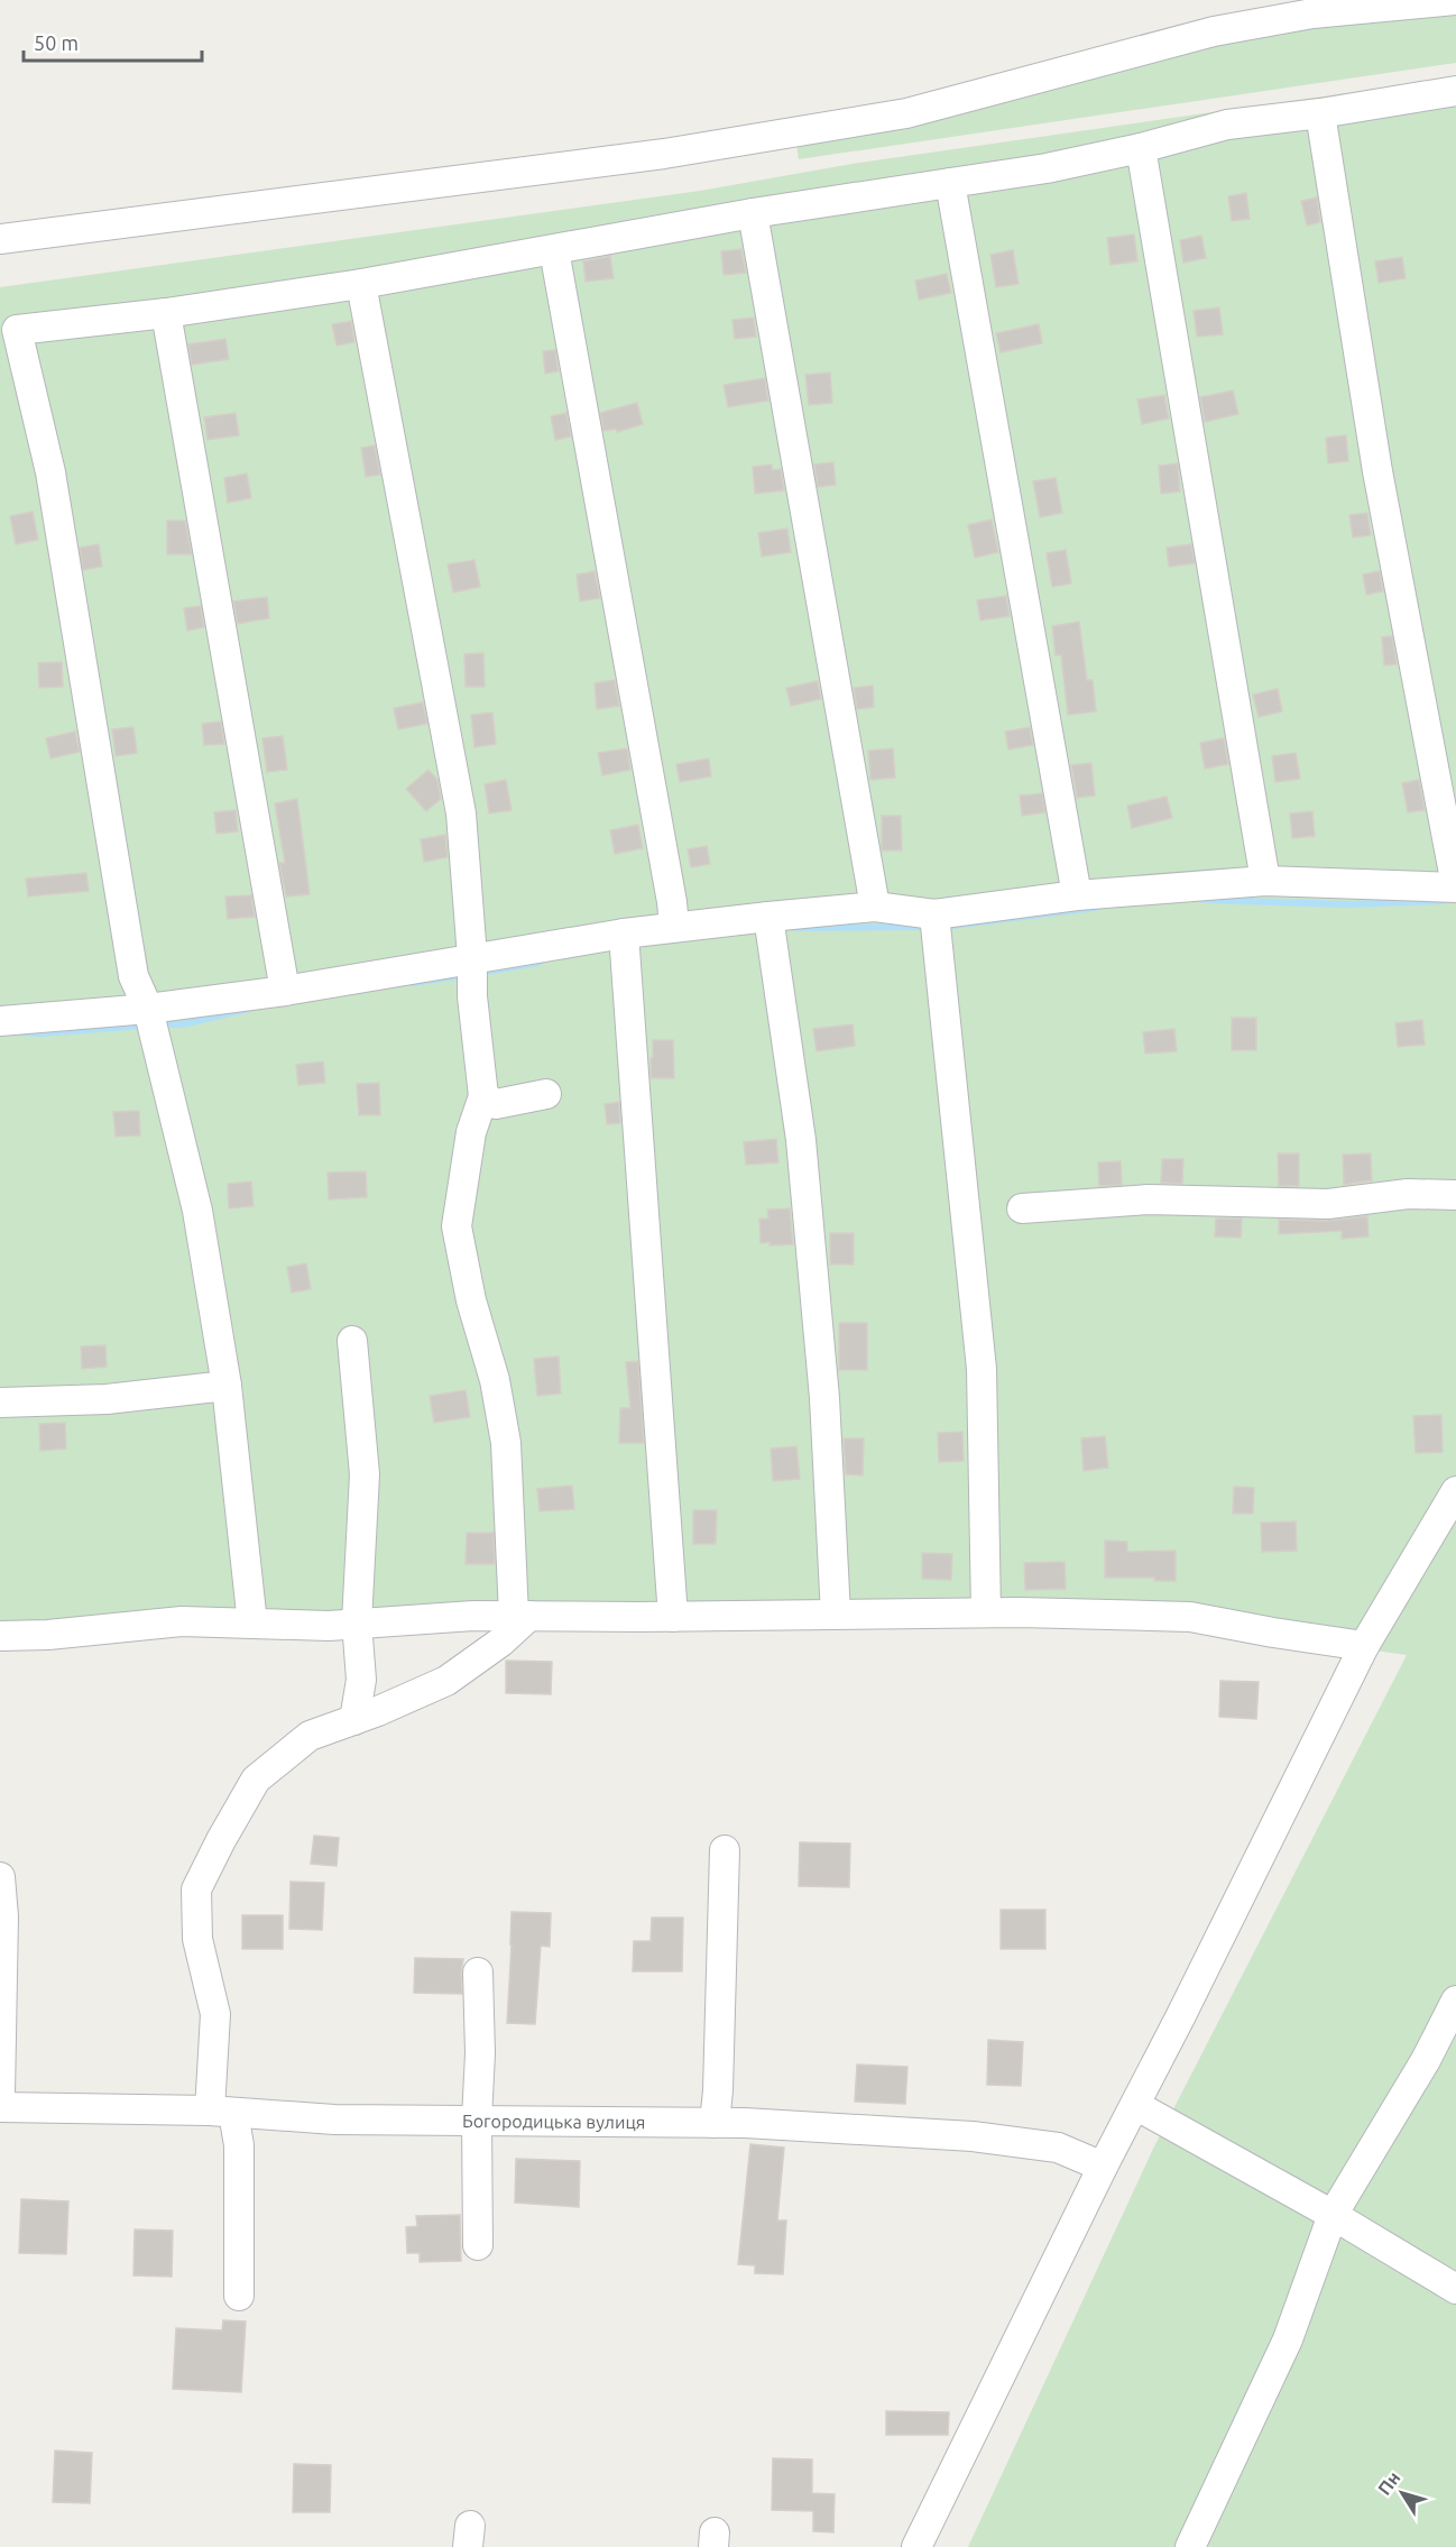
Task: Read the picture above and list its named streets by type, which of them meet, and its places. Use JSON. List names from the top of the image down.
{
  "streets": {
    "street": ["Богородицька вулиця"]
  },
  "scale_bar": "50 m",
  "north": "top left"
}
